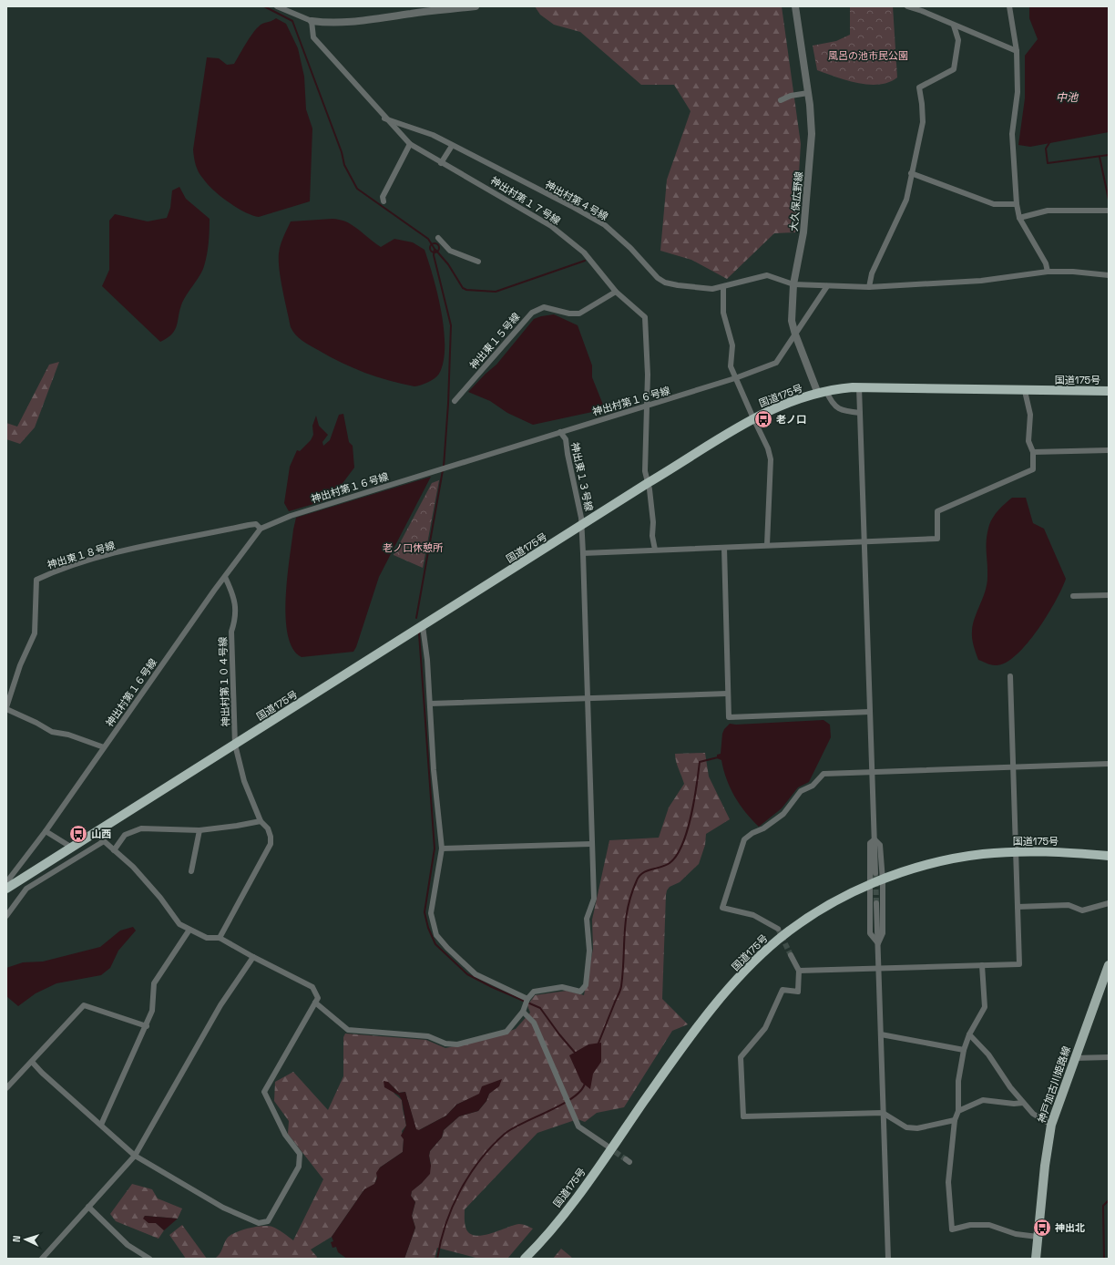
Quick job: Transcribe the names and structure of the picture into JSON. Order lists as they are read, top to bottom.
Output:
{
  "streets": {
    "highway": ["国道175号"],
    "main road": ["神戸加古川姫路線"],
    "street": [
      "神出村第１７号線",
      "神出村第４号線",
      "大久保広野線",
      "神出東１５号線",
      "神出村第１６号線",
      "神出東１３号線",
      "神出東１８号線",
      "神出村第１０４号線"
    ]
  },
  "crossings": [
    ["神出村第１７号線", "神出村第４号線"],
    ["神出村第１７号線", "神出東１５号線"],
    ["神出村第１７号線", "国道175号"],
    ["神出村第１７号線", "神出村第１６号線"],
    ["神出村第４号線", "大久保広野線"],
    ["神出村第４号線", "神出村第１６号線"],
    ["大久保広野線", "国道175号"],
    ["大久保広野線", "神出村第１６号線"],
    ["国道175号", "神出村第１６号線"],
    ["国道175号", "神出東１３号線"],
    ["国道175号", "神出村第１０４号線"],
    ["神出村第１６号線", "神出東１３号線"],
    ["神出村第１６号線", "神出東１８号線"],
    ["神出村第１６号線", "神出村第１０４号線"]
  ],
  "water": ["中池"],
  "parks": ["風呂の池市民公園", "老ノ口休憩所"],
  "places": {
    "bus stop": ["老ノ口", "山西", "神出北"]
  },
  "north": "left"
}
